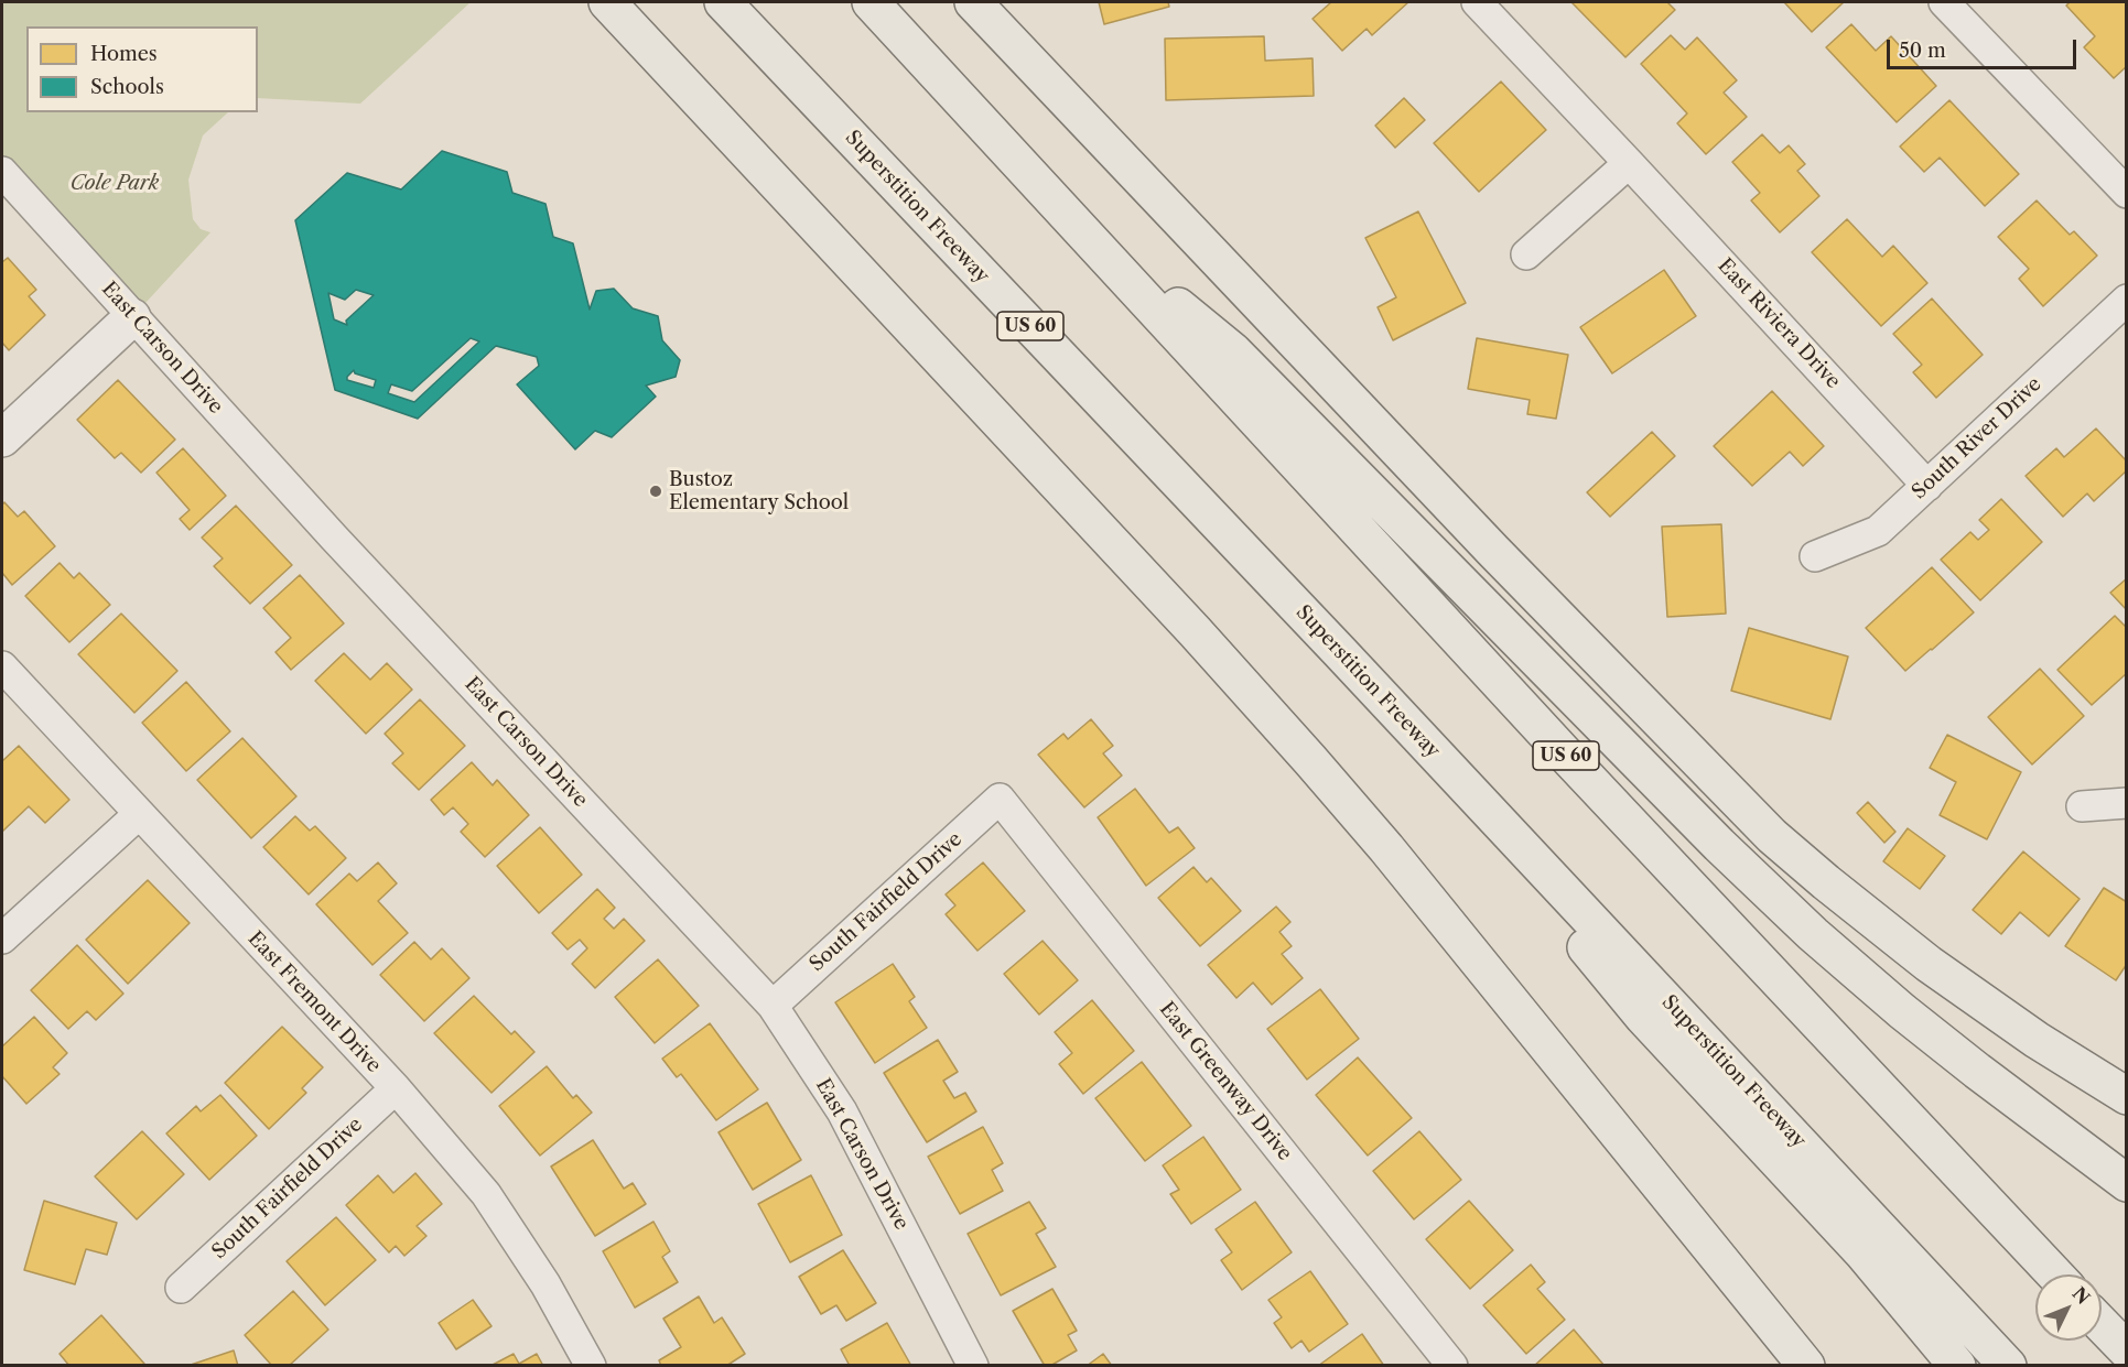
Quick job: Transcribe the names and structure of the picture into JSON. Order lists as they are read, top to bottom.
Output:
{
  "streets": {
    "highway": ["Superstition Freeway", "US 60"],
    "street": [
      "East Riviera Drive",
      "East Carson Drive",
      "South River Drive",
      "South Fairfield Drive",
      "East Fremont Drive",
      "East Greenway Drive"
    ]
  },
  "crossings": [
    ["East Riviera Drive", "South River Drive"],
    ["East Carson Drive", "South Fairfield Drive"],
    ["South Fairfield Drive", "East Fremont Drive"],
    ["South Fairfield Drive", "East Greenway Drive"]
  ],
  "parks": ["Cole Park"],
  "places": ["Bustoz Elementary School"],
  "legend": ["Homes", "Schools"],
  "scale_bar": "50 m",
  "north": "top right"
}
